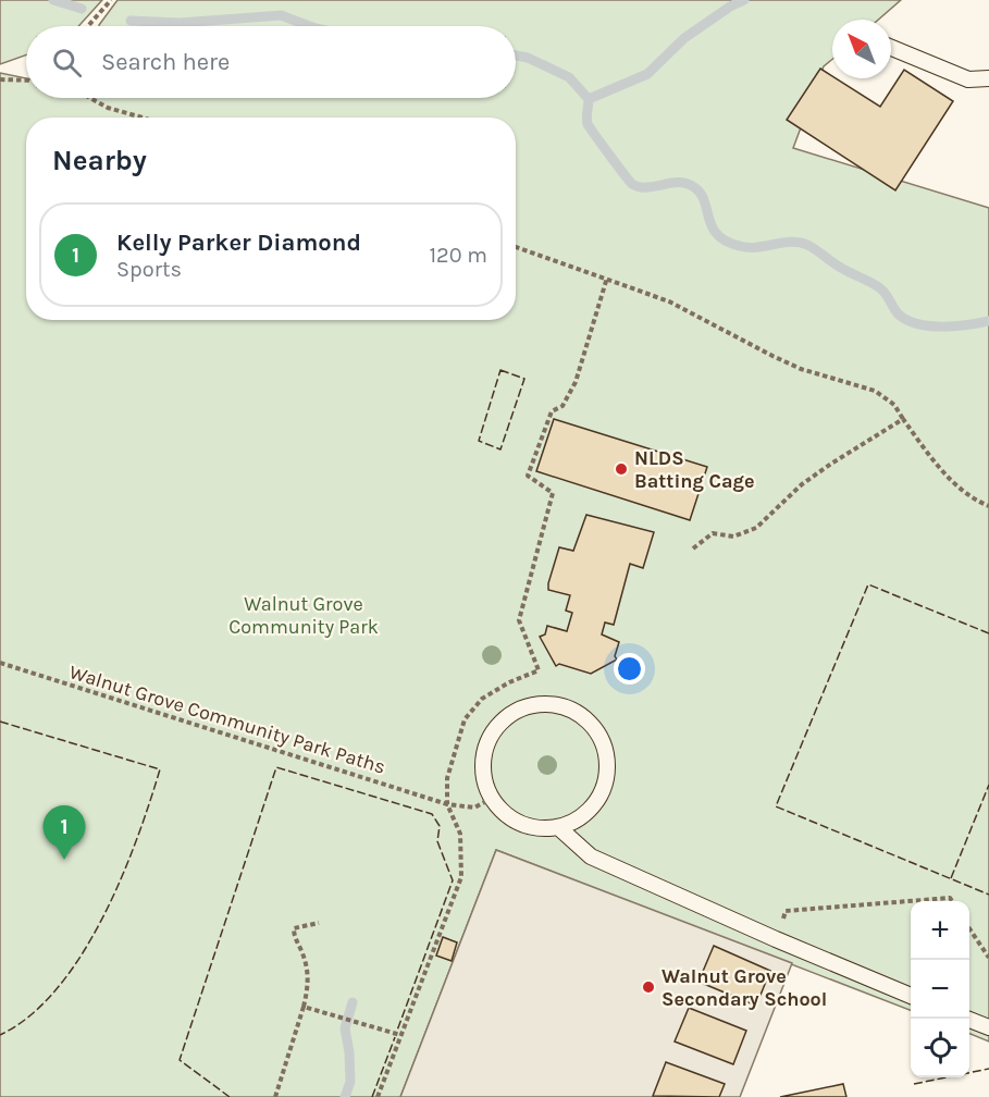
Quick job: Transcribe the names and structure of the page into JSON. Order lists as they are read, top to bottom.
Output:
{
  "streets": {
    "path": ["Walnut Grove Community Park Paths"]
  },
  "parks": ["Walnut Grove Community Park"],
  "places": ["NLDS Batting Cage", "Walnut Grove Secondary School"],
  "north": "top left",
  "page": {
    "search": "Search here",
    "heading": "Nearby",
    "list": [
      {
        "mark": "1",
        "name": "Kelly Parker Diamond",
        "note": "Sports",
        "value": "120 m"
      }
    ],
    "pins": "1",
    "map_buttons": ["+", "−"]
  }
}
